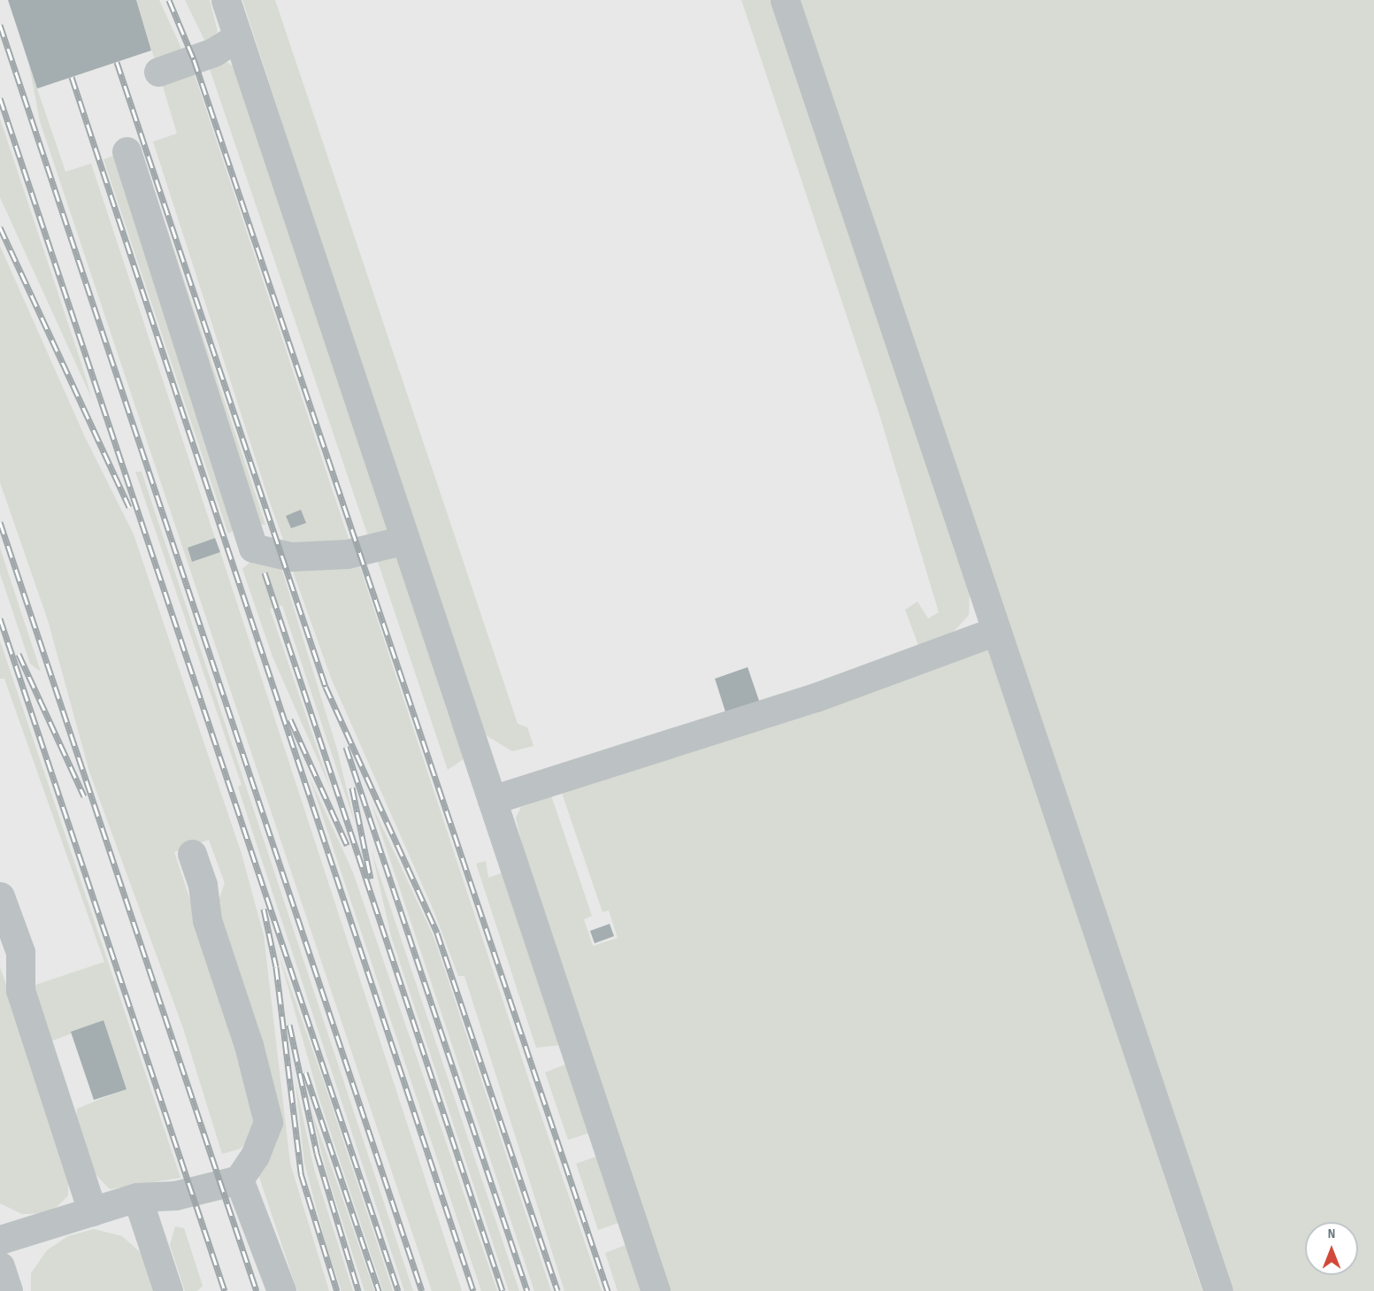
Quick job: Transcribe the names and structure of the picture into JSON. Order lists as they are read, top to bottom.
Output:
{
  "north": "top"
}
